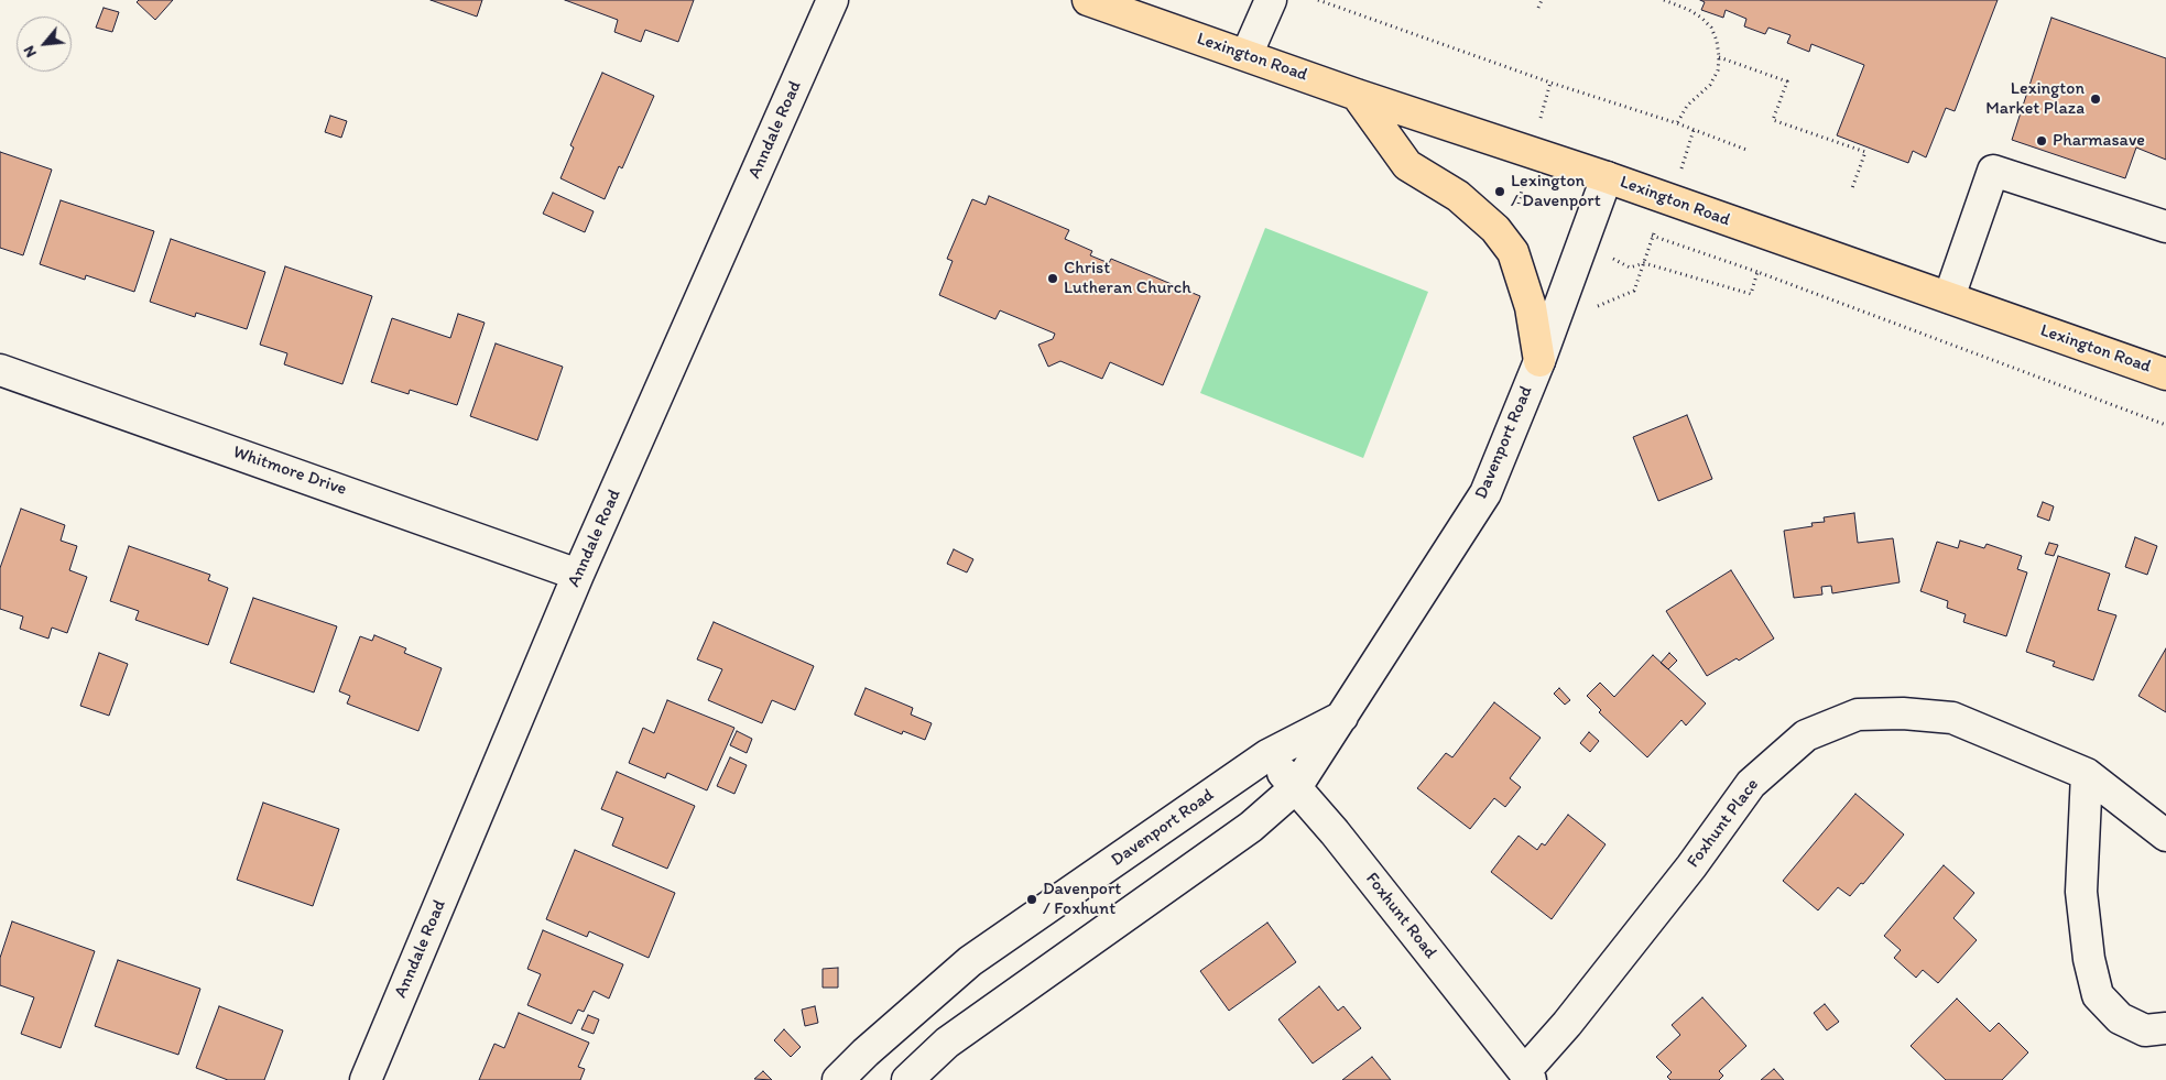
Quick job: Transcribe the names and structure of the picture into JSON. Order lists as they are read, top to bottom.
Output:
{
  "streets": {
    "main road": ["Lexington Road"],
    "street": [
      "Anndale Road",
      "Davenport Road",
      "Whitmore Drive",
      "Foxhunt Place",
      "Foxhunt Road"
    ]
  },
  "crossings": [
    ["Lexington Road", "Davenport Road"],
    ["Anndale Road", "Whitmore Drive"],
    ["Davenport Road", "Foxhunt Road"],
    ["Foxhunt Place", "Foxhunt Road"]
  ],
  "places": [
    "Lexington Market Plaza",
    "Pharmasave",
    "Lexington / Davenport",
    "Christ Lutheran Church",
    "Davenport / Foxhunt"
  ],
  "north": "bottom left"
}
